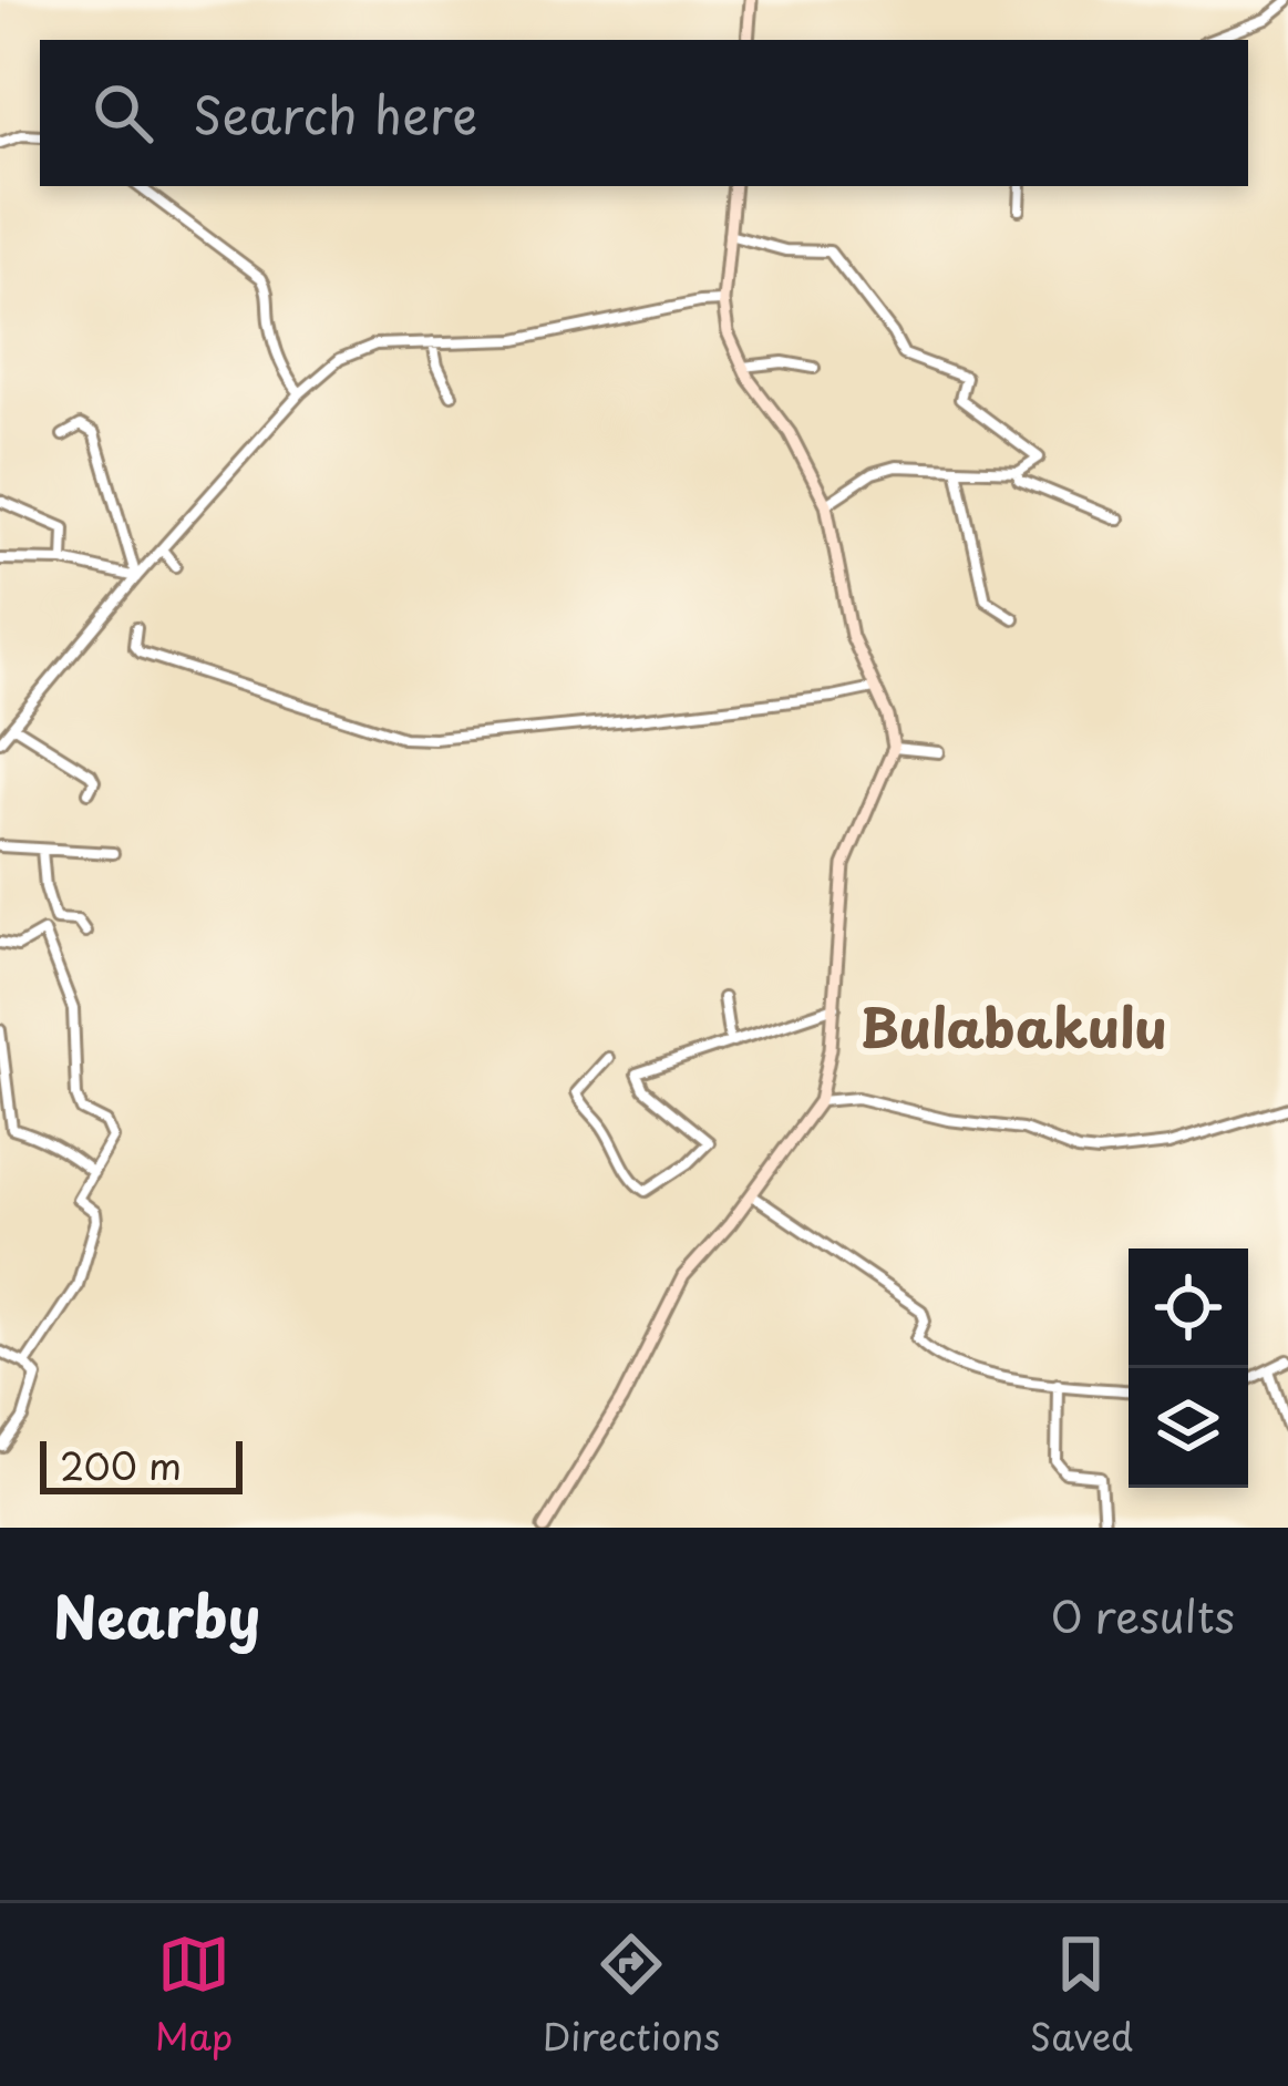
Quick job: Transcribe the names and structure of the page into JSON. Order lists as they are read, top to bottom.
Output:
{
  "districts": ["Bulabakulu"],
  "scale_bar": "200 m",
  "page": {
    "search": "Search here",
    "scale": "200 m",
    "heading": ["Nearby", "0 results"],
    "nav": ["Map", "Directions", "Saved"]
  }
}
